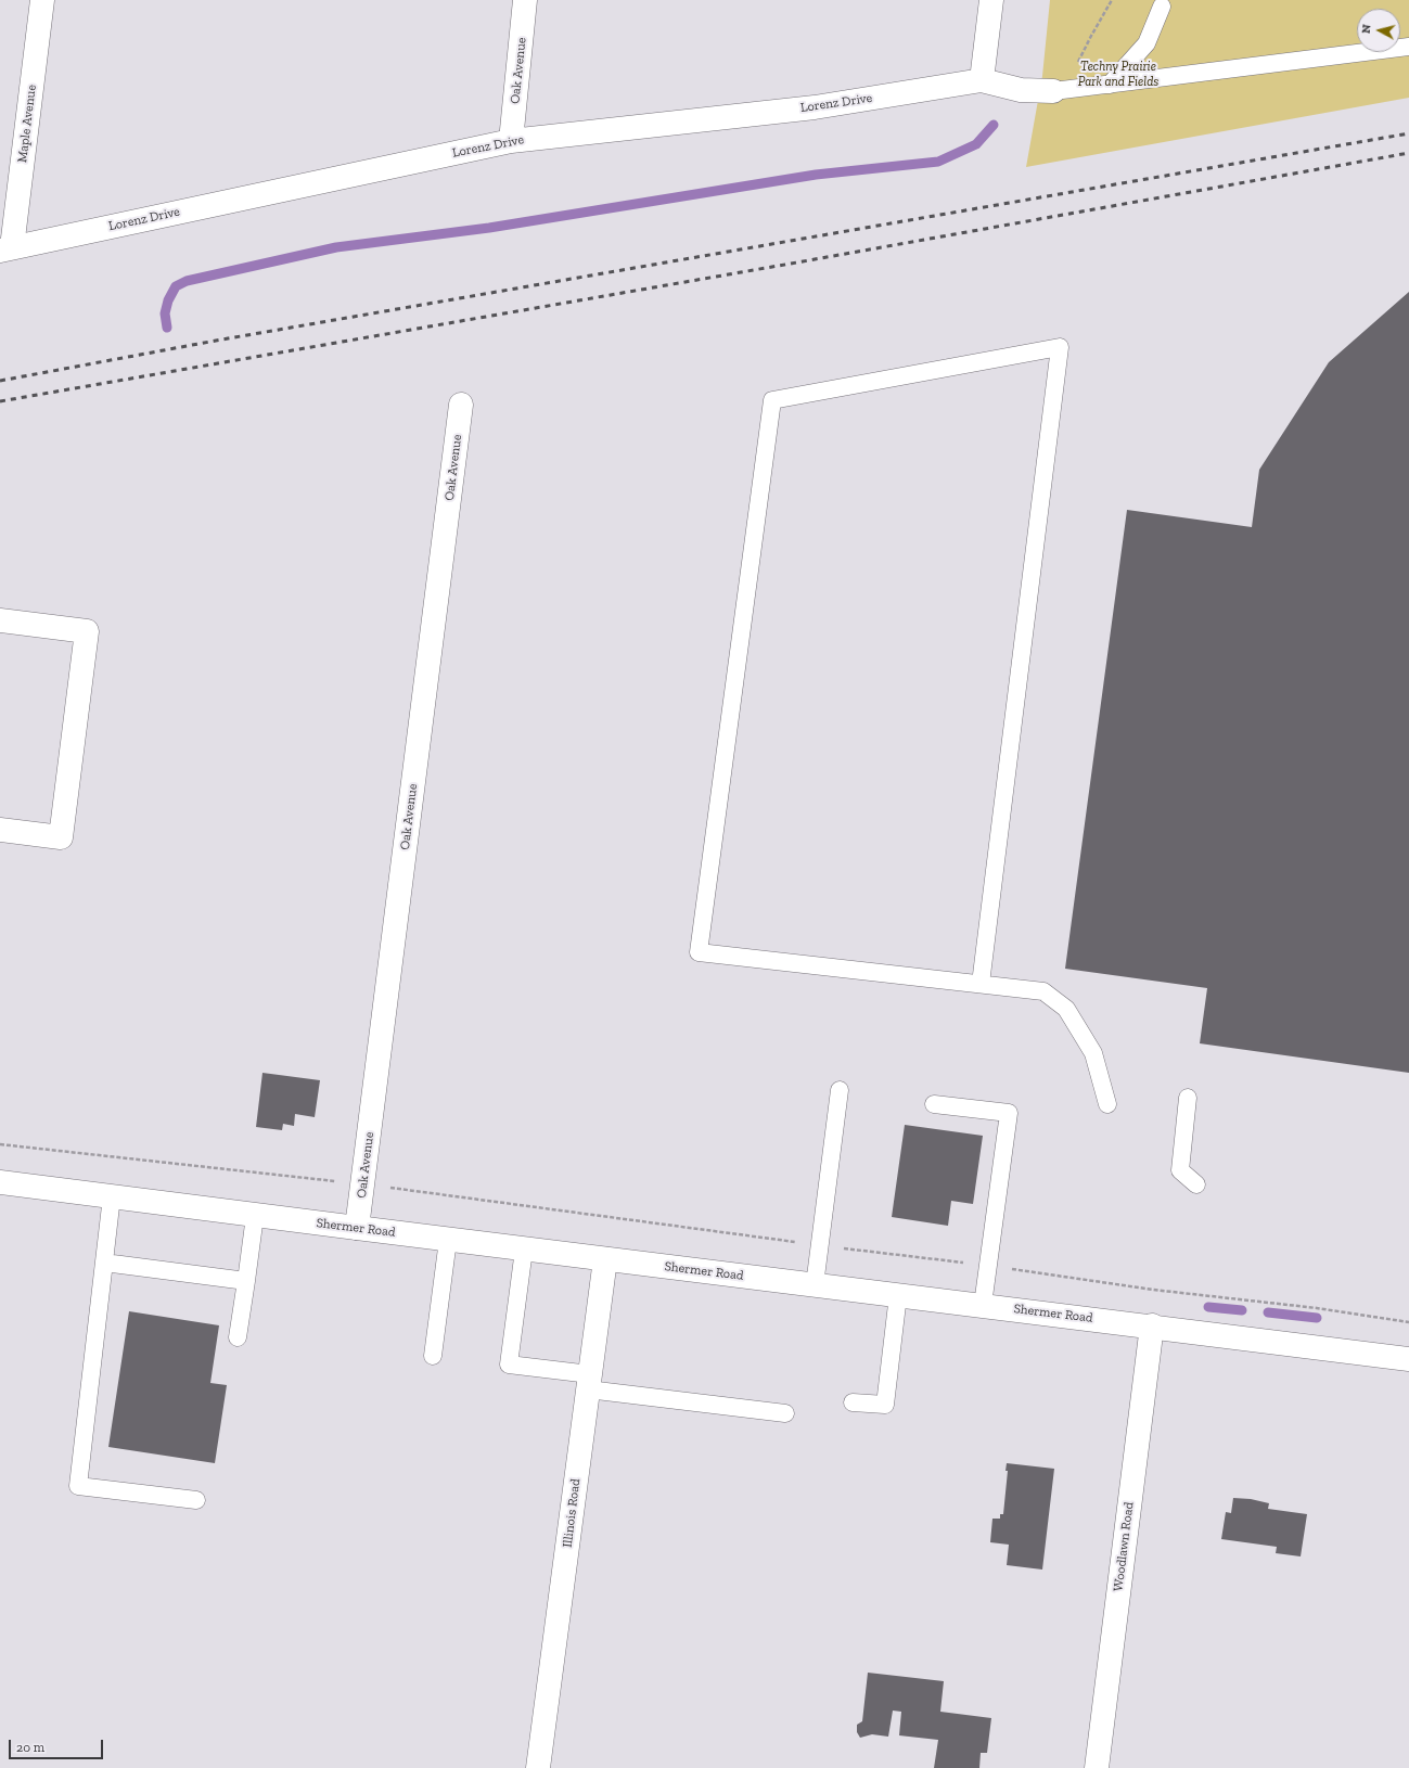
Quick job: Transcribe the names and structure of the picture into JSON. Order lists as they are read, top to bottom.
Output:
{
  "streets": {
    "street": [
      "Oak Avenue",
      "Lorenz Drive",
      "Maple Avenue",
      "Shermer Road",
      "Illinois Road",
      "Woodlawn Road"
    ]
  },
  "crossings": [
    ["Oak Avenue", "Lorenz Drive"],
    ["Oak Avenue", "Shermer Road"],
    ["Lorenz Drive", "Maple Avenue"],
    ["Shermer Road", "Illinois Road"],
    ["Shermer Road", "Woodlawn Road"]
  ],
  "parks": ["Techny Prairie Park and Fields"],
  "scale_bar": "20 m",
  "north": "left"
}
